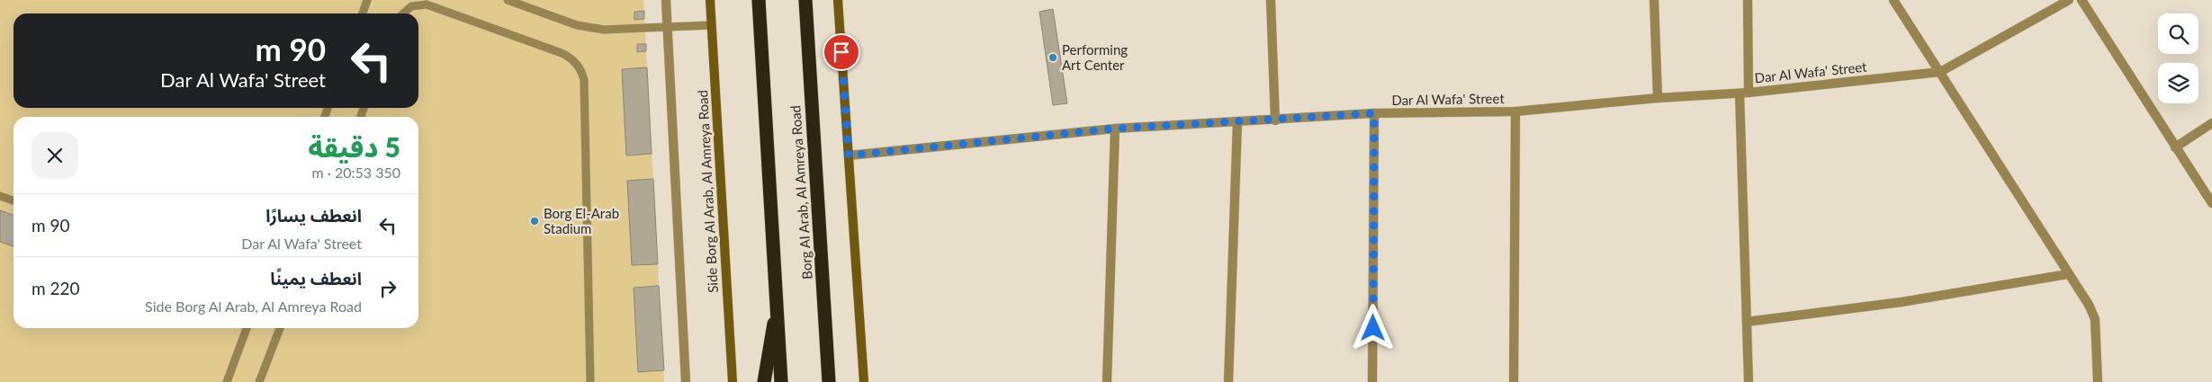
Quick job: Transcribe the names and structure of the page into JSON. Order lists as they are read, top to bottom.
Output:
{
  "streets": {
    "highway": ["Borg Al Arab, Al Amreya Road"],
    "street": ["Dar Al Wafa' Street", "Side Borg Al Arab, Al Amreya Road"]
  },
  "places": ["Performing Art Center", "Borg El-Arab Stadium"],
  "page": {
    "turn": ["90 m", "Dar Al Wafa' Street"],
    "heading": ["5 دقيقة", "350 m · 20:53"],
    "list": [
      {
        "name": "انعطف يسارًا",
        "note": "Dar Al Wafa' Street",
        "value": "90 m"
      },
      {
        "name": "انعطف يمينًا",
        "note": "Side Borg Al Arab, Al Amreya Road",
        "value": "220 m"
      }
    ]
  }
}
